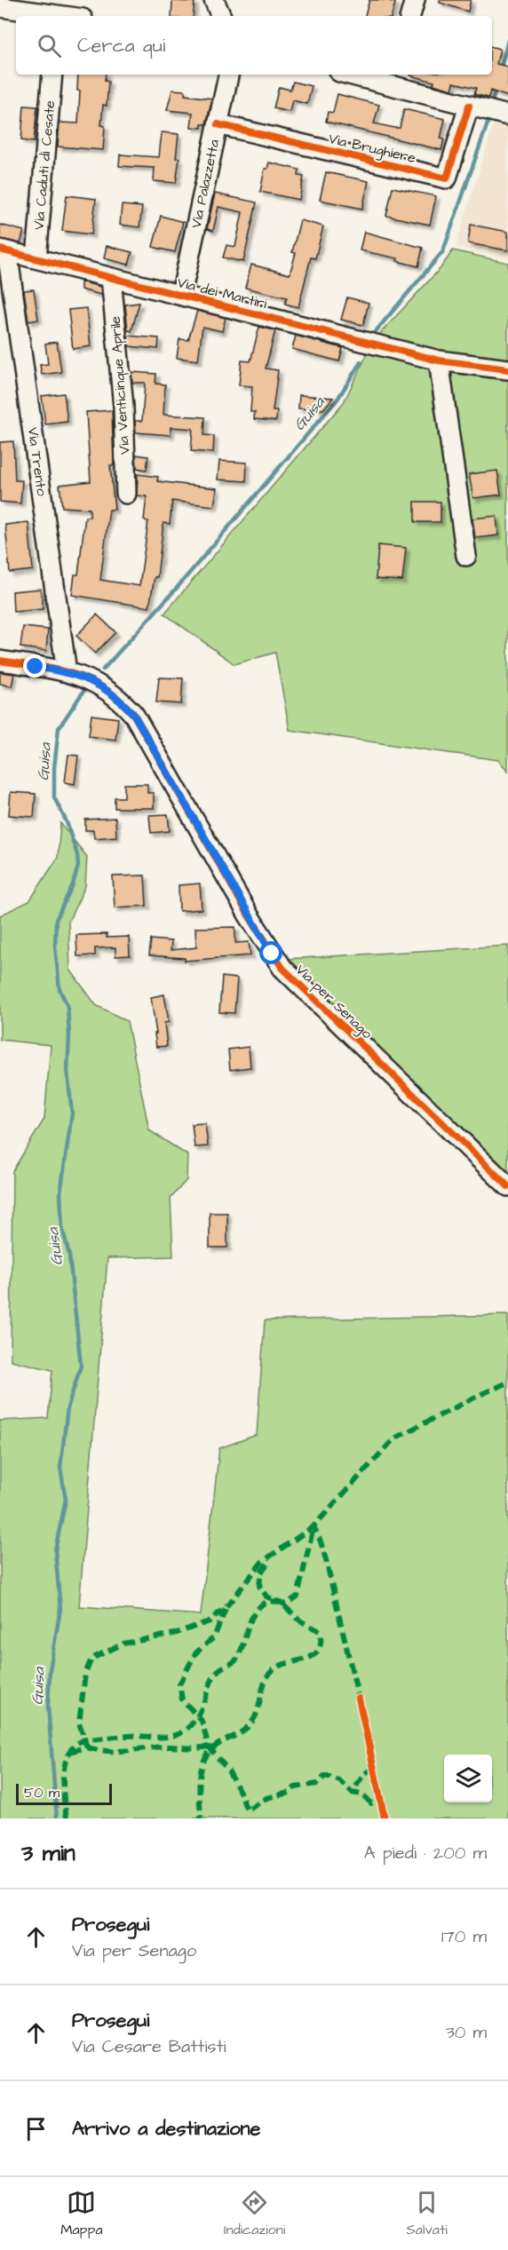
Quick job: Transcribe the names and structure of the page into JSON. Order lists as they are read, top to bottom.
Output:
{
  "streets": {
    "street": [
      "Via Brughiere",
      "Via Caduti di Cesate",
      "Via Palazzetta",
      "Via dei Martiri",
      "Via Venticinque Aprile",
      "Via Trento",
      "Via per Senago"
    ]
  },
  "crossings": [
    ["Via Brughiere", "Via Palazzetta"],
    ["Via Caduti di Cesate", "Via dei Martiri"],
    ["Via Palazzetta", "Via dei Martiri"],
    ["Via dei Martiri", "Via Venticinque Aprile"],
    ["Via dei Martiri", "Via Trento"],
    ["Via Trento", "Via per Senago"]
  ],
  "water": ["Guisa"],
  "scale_bar": "50 m",
  "page": {
    "search": "Cerca qui",
    "scale": "50 m",
    "heading": ["3 min", "A piedi · 200 m"],
    "list": [
      ["Prosegui", "Via per Senago", "170 m"],
      ["Prosegui", "Via Cesare Battisti", "30 m"],
      "Arrivo a destinazione"
    ],
    "nav": ["Mappa", "Indicazioni", "Salvati"]
  }
}
